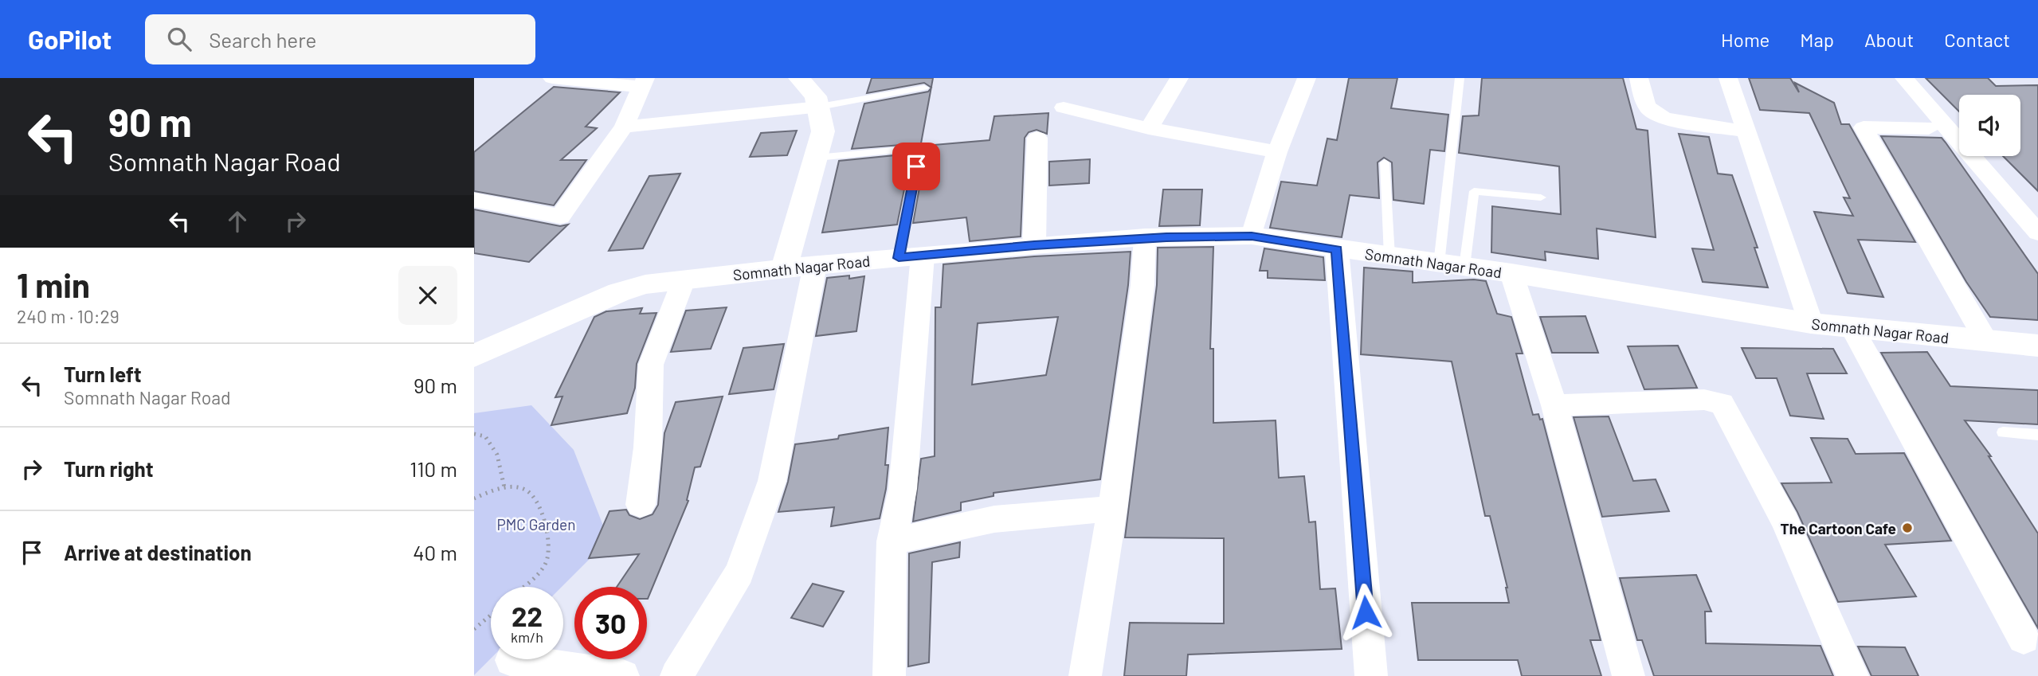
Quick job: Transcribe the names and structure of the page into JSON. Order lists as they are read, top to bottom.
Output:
{
  "streets": {
    "street": ["Somnath Nagar Road"]
  },
  "parks": ["PMC Garden"],
  "places": ["The Cartoon Cafe"],
  "page": {
    "header": "GoPilot",
    "search": "Search here",
    "nav": [
      "Home",
      "Map",
      "About",
      "Contact"
    ],
    "turn": ["90 m", "Somnath Nagar Road"],
    "heading": ["1 min", "240 m · 10:29"],
    "list": [
      {
        "name": "Turn left",
        "note": "Somnath Nagar Road",
        "value": "90 m"
      },
      {
        "name": "Turn right",
        "value": "110 m"
      },
      {
        "name": "Arrive at destination",
        "value": "40 m"
      }
    ],
    "speed": "22 km/h",
    "limit": "30"
  }
}
